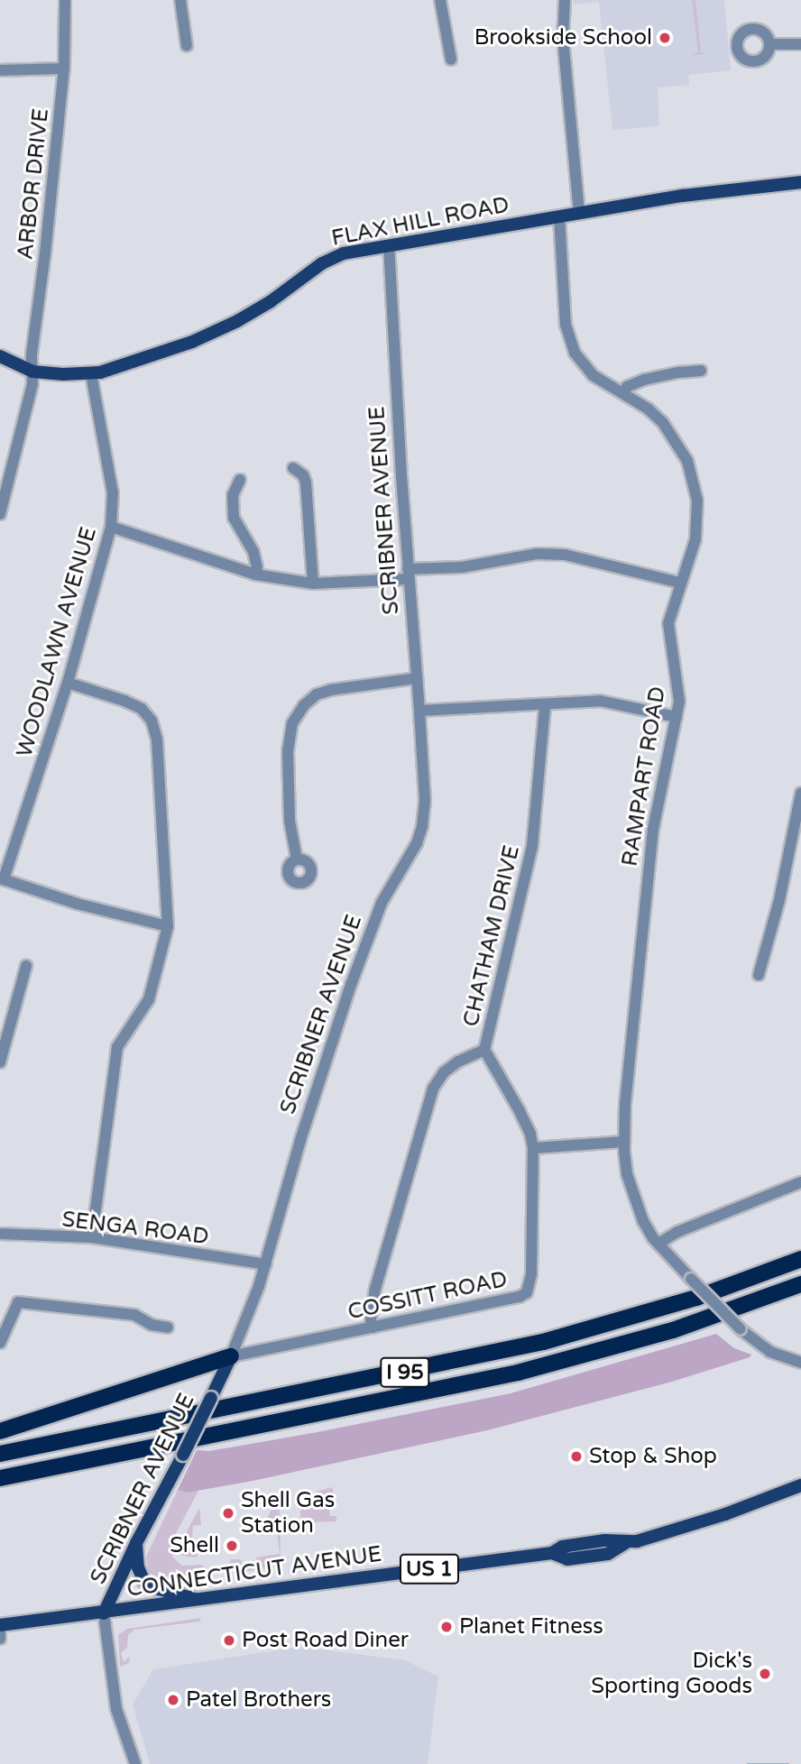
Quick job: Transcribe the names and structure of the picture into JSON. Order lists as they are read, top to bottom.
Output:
{
  "streets": {
    "highway": ["I 95"],
    "main road": [
      "FLAX HILL ROAD",
      "SCRIBNER AVENUE",
      "US 1",
      "CONNECTICUT AVENUE"
    ],
    "street": [
      "ARBOR DRIVE",
      "WOODLAWN AVENUE",
      "RAMPART ROAD",
      "CHATHAM DRIVE",
      "SENGA ROAD",
      "COSSITT ROAD"
    ]
  },
  "crossings": [
    ["ARBOR DRIVE", "FLAX HILL ROAD"],
    ["FLAX HILL ROAD", "SCRIBNER AVENUE"],
    ["FLAX HILL ROAD", "WOODLAWN AVENUE"],
    ["FLAX HILL ROAD", "RAMPART ROAD"],
    ["SCRIBNER AVENUE", "SENGA ROAD"],
    ["SCRIBNER AVENUE", "COSSITT ROAD"],
    ["SCRIBNER AVENUE", "CONNECTICUT AVENUE"],
    ["CHATHAM DRIVE", "COSSITT ROAD"]
  ],
  "places": [
    "Brookside School",
    "Stop & Shop",
    "Shell Gas Station",
    "Shell",
    "Planet Fitness",
    "Post Road Diner",
    "Dick's Sporting Goods",
    "Patel Brothers"
  ]
}
